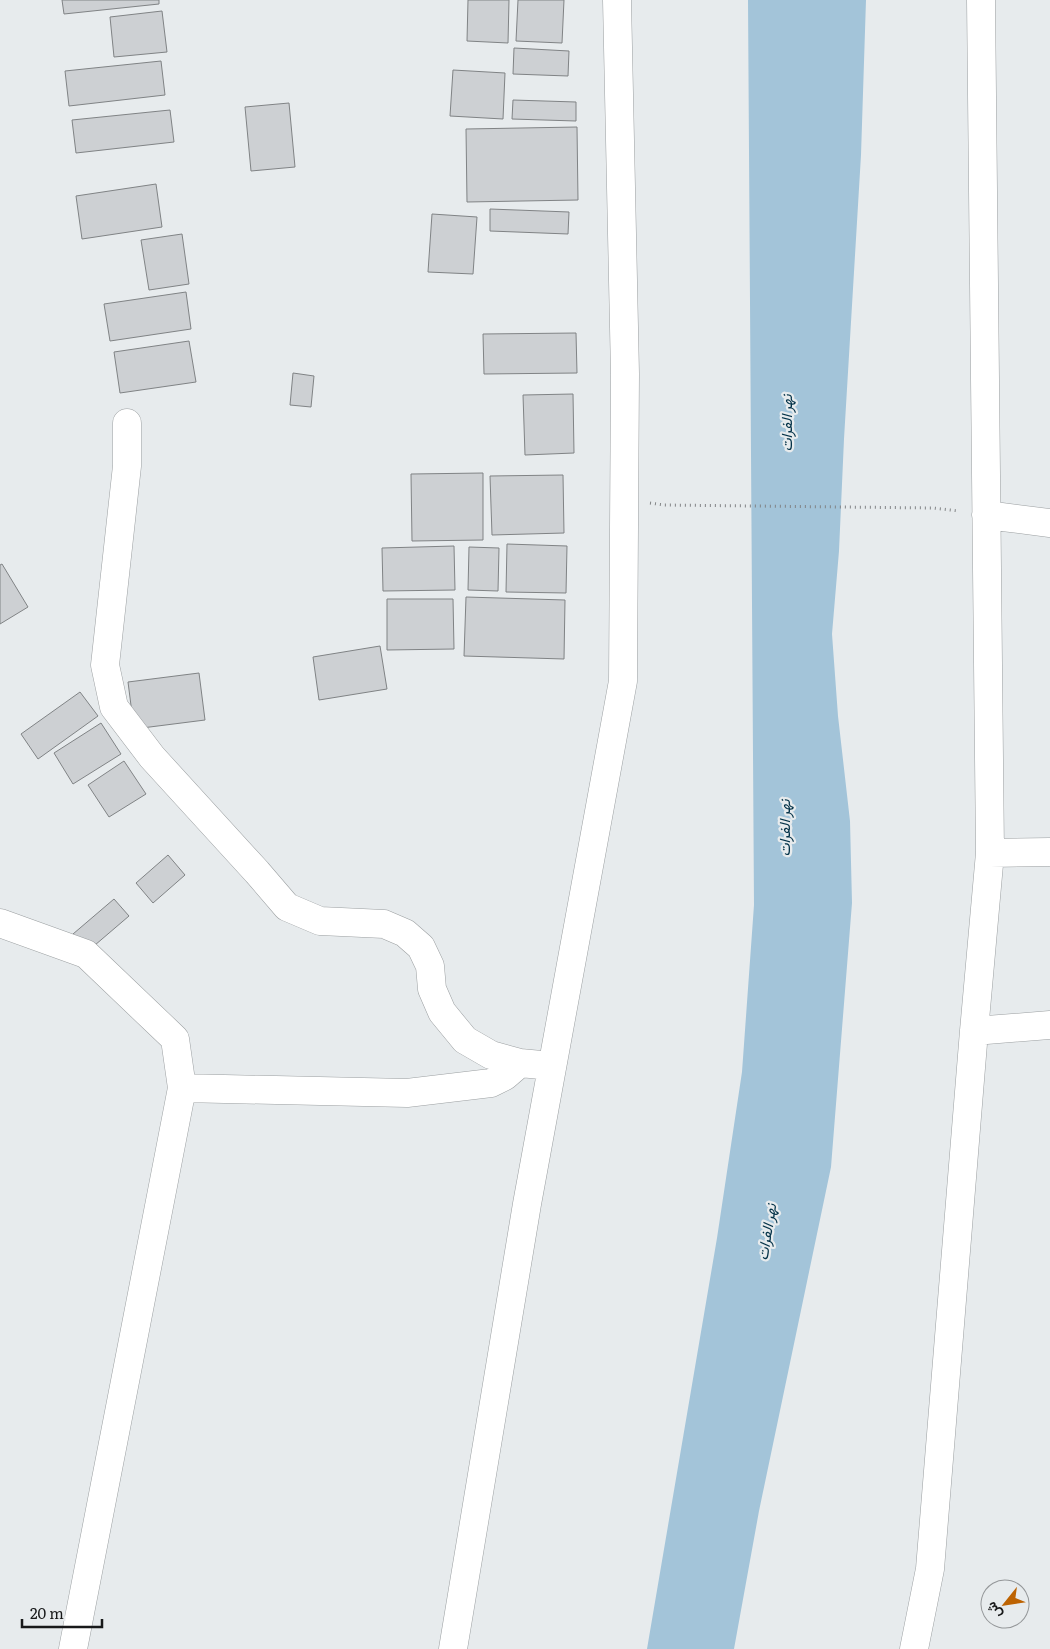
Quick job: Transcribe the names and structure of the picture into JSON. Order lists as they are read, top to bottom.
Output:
{
  "water": ["نهر الفرات"],
  "scale_bar": "20 m",
  "north": "bottom left"
}
